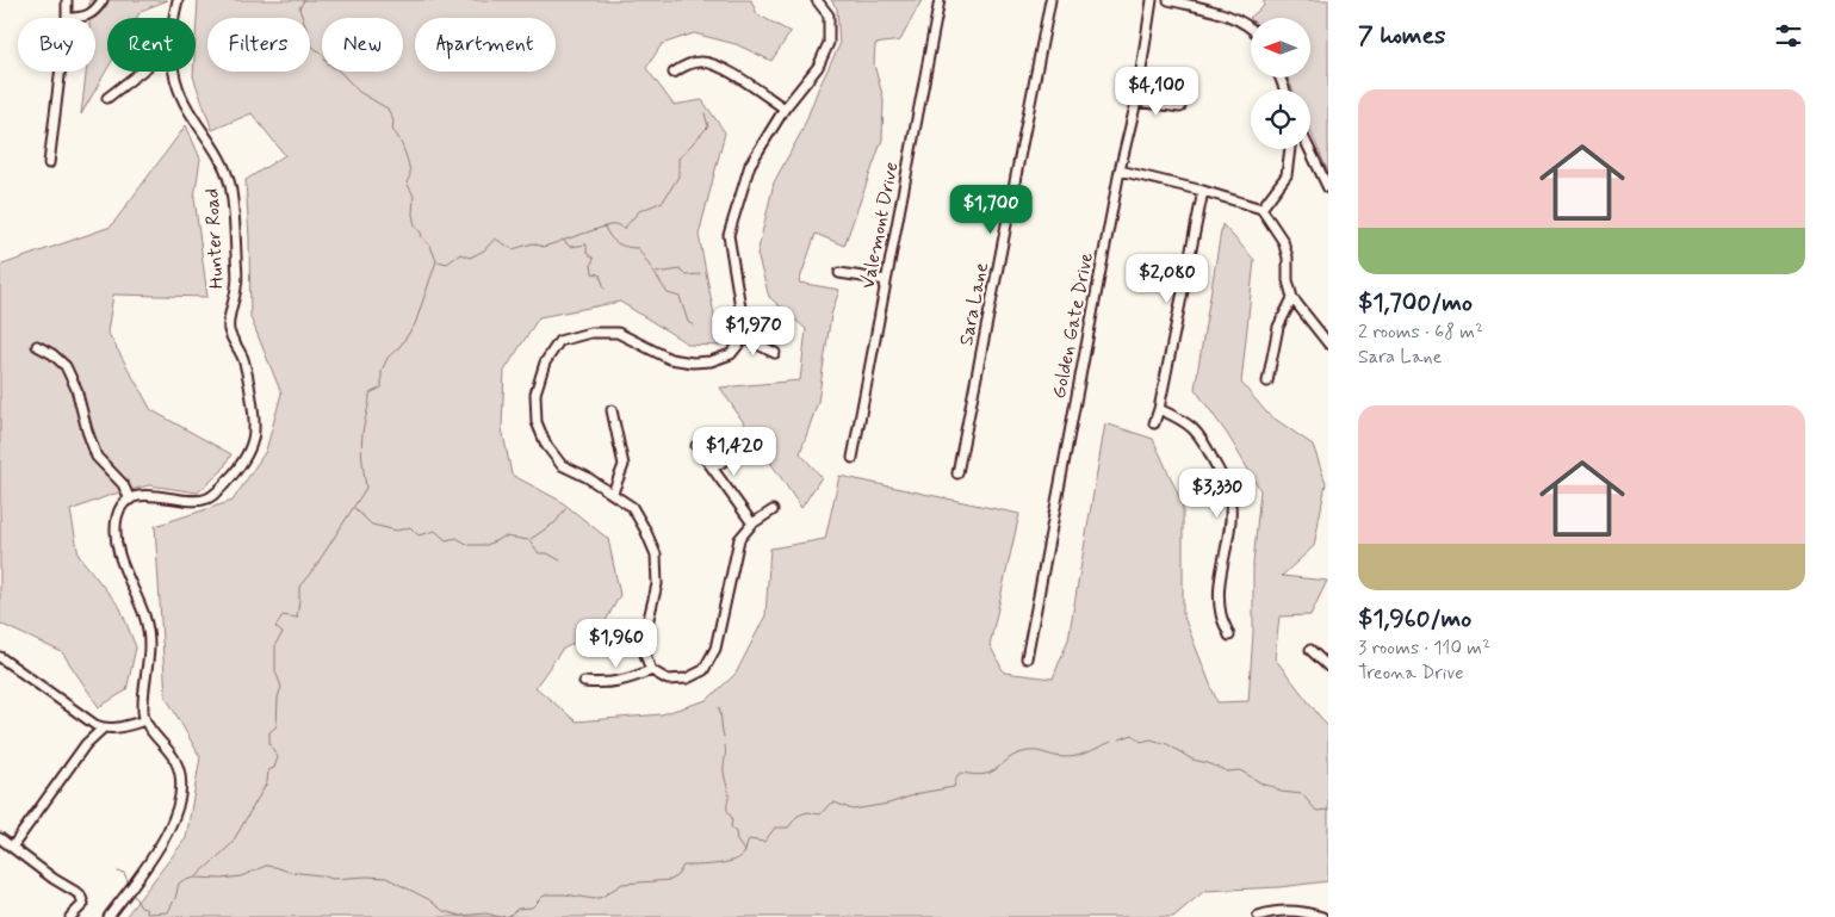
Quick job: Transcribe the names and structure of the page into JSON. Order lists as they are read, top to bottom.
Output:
{
  "streets": {
    "street": [
      "Valemont Drive",
      "Hunter Road",
      "Sara Lane",
      "Golden Gate Drive"
    ]
  },
  "north": "left",
  "page": {
    "heading": "7 homes",
    "chip": [
      "Buy",
      "Rent",
      "Filters",
      "New",
      "Apartment"
    ],
    "price": [
      "$4,100",
      "$1,700",
      "$2,080",
      "$1,970",
      "$1,420",
      "$3,330",
      "$1,960"
    ],
    "list": [
      {
        "name": "$1,700/mo",
        "note": "2 rooms · 68 m² · Sara Lane"
      },
      {
        "name": "$1,960/mo",
        "note": "3 rooms · 110 m² · Treona Drive"
      }
    ]
  }
}
